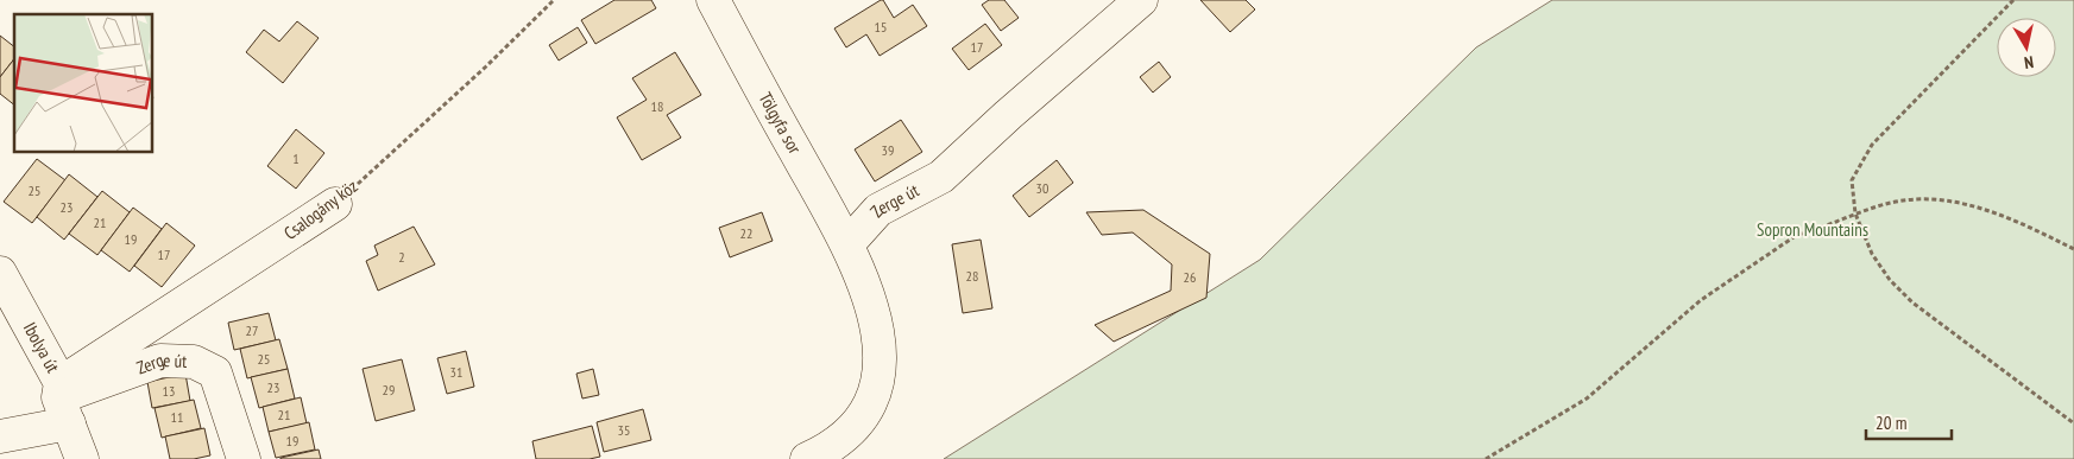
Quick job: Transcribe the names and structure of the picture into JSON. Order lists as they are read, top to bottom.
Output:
{
  "streets": {
    "street": [
      "Tölgyfa sor",
      "Zerge út",
      "Csalogány köz",
      "Ibolya út"
    ]
  },
  "crossings": [
    ["Tölgyfa sor", "Zerge út"],
    ["Zerge út", "Csalogány köz"],
    ["Zerge út", "Ibolya út"],
    ["Csalogány köz", "Ibolya út"]
  ],
  "parks": ["Sopron Mountains"],
  "house_numbers": [
    "15",
    "17",
    "18",
    "39",
    "1",
    "30",
    "25",
    "23",
    "21",
    "22",
    "19",
    "17",
    "2",
    "28",
    "26",
    "27",
    "25",
    "31",
    "23",
    "29",
    "13",
    "21",
    "11",
    "35",
    "19"
  ],
  "scale_bar": "20 m",
  "north": "bottom"
}
